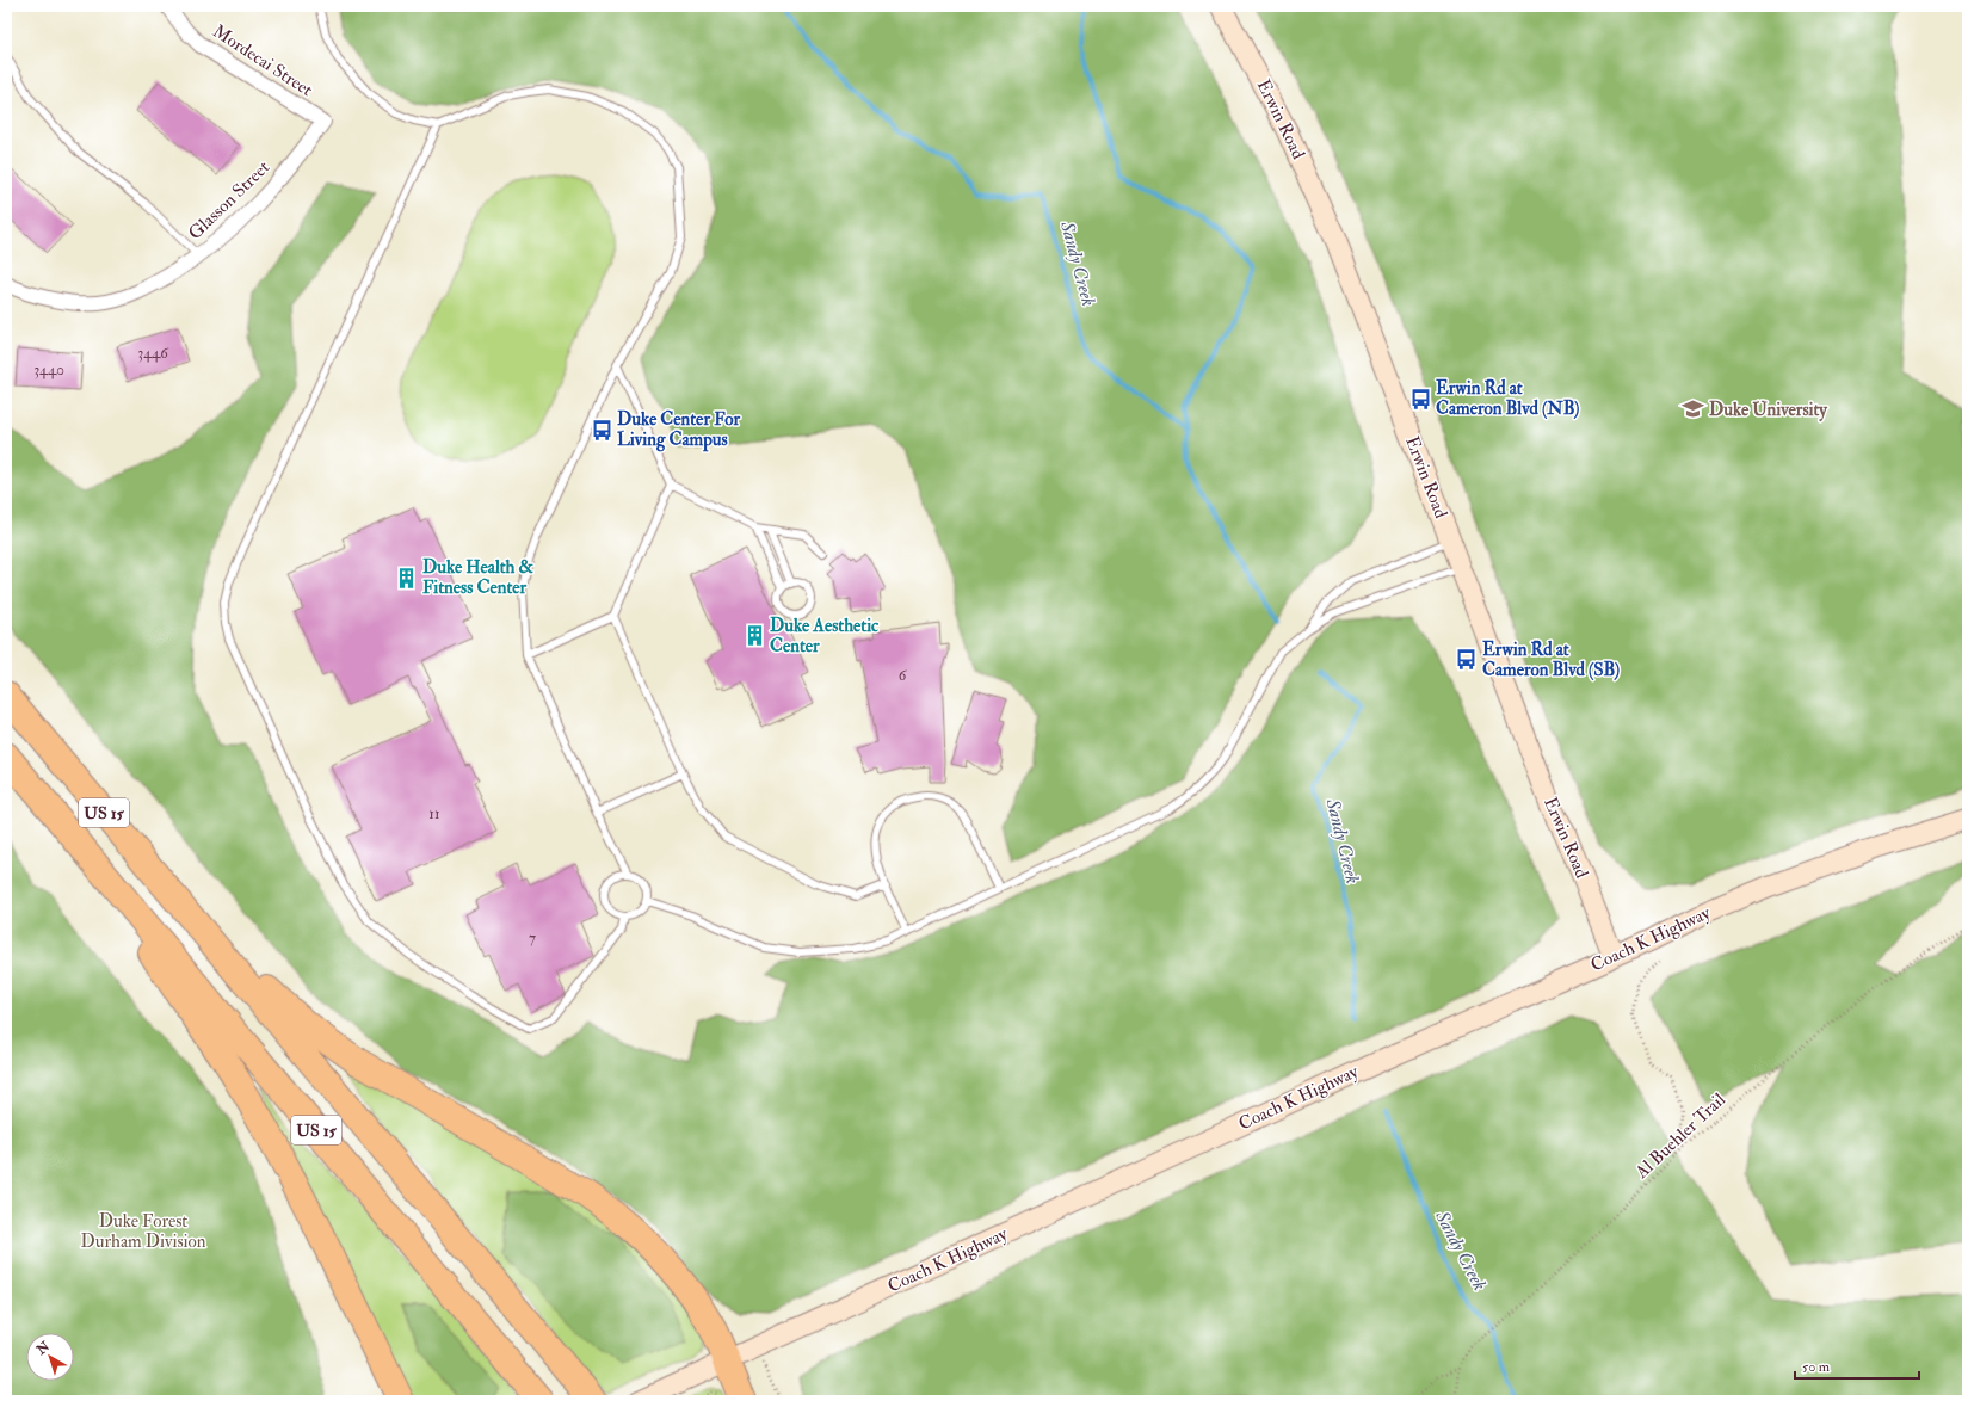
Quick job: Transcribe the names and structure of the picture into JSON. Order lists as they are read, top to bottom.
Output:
{
  "streets": {
    "highway": ["US 15"],
    "main road": ["Erwin Road", "Coach K Highway"],
    "street": ["Mordecai Street", "Glasson Street"],
    "path": ["Al Buehler Trail"]
  },
  "crossings": [
    ["Mordecai Street", "Glasson Street"],
    ["Erwin Road", "Coach K Highway"]
  ],
  "water": ["Sandy Creek"],
  "parks": ["Duke Forest Durham Division"],
  "places": {
    "bus stop": ["Erwin Rd at Cameron Blvd (NB)", "Duke Center For Living Campus", "Erwin Rd at Cameron Blvd (SB)"],
    "school or university": ["Duke University"],
    "building": ["Duke Health & Fitness Center", "Duke Aesthetic Center"]
  },
  "house_numbers": [
    "3446",
    "3440",
    "6",
    "11",
    "7"
  ],
  "scale_bar": "50 m",
  "north": "top left"
}
